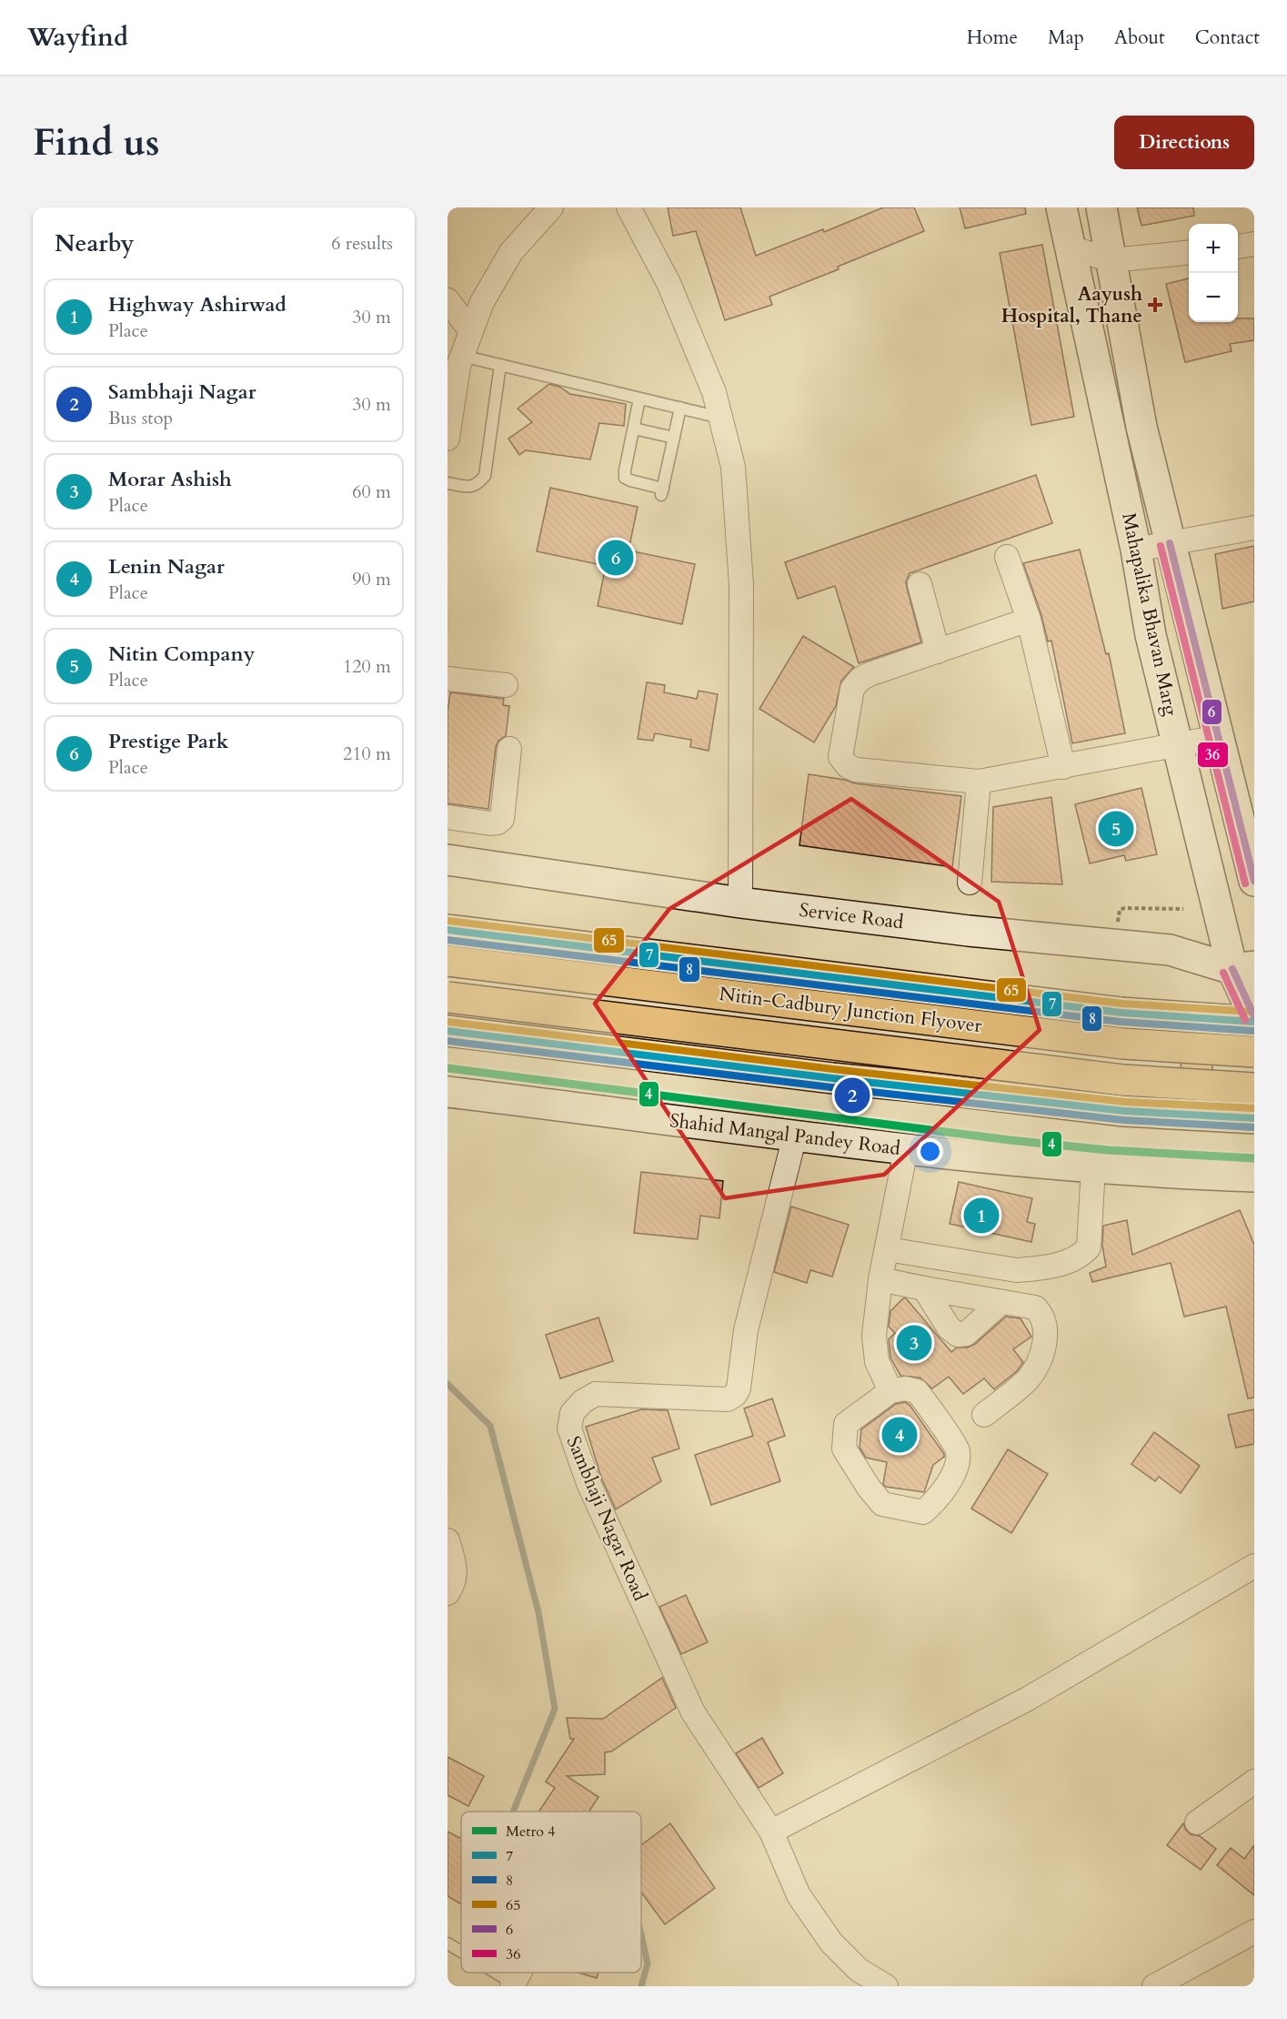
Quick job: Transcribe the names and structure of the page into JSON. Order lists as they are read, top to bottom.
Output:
{
  "streets": {
    "highway": ["Nitin-Cadbury Junction Flyover"],
    "street": [
      "Mahapalika Bhavan Marg",
      "Service Road",
      "Shahid Mangal Pandey Road",
      "Sambhaji Nagar Road"
    ]
  },
  "crossings": [
    ["Mahapalika Bhavan Marg", "Service Road"],
    ["Shahid Mangal Pandey Road", "Sambhaji Nagar Road"]
  ],
  "places": {
    "health": ["Aayush Hospital, Thane"]
  },
  "lines": [
    "transit line 6",
    "transit line 36",
    "transit line 65",
    "transit line 7",
    "transit line 8",
    "metro line 4"
  ],
  "legend": [
    "Metro 4",
    "7",
    "8",
    "65",
    "6",
    "36"
  ],
  "page": {
    "header": "Wayfind",
    "nav": [
      "Home",
      "Map",
      "About",
      "Contact"
    ],
    "buttons": "Directions",
    "title": "Find us",
    "heading": ["Nearby", "6 results"],
    "map_buttons": ["+", "−"],
    "list": [
      {
        "mark": "1",
        "name": "Highway Ashirwad",
        "note": "Place",
        "value": "30 m"
      },
      {
        "mark": "2",
        "name": "Sambhaji Nagar",
        "note": "Bus stop",
        "value": "30 m"
      },
      {
        "mark": "3",
        "name": "Morar Ashish",
        "note": "Place",
        "value": "60 m"
      },
      {
        "mark": "4",
        "name": "Lenin Nagar",
        "note": "Place",
        "value": "90 m"
      },
      {
        "mark": "5",
        "name": "Nitin Company",
        "note": "Place",
        "value": "120 m"
      },
      {
        "mark": "6",
        "name": "Prestige Park",
        "note": "Place",
        "value": "210 m"
      }
    ],
    "pins": [
      "6",
      "5",
      "2",
      "1",
      "3",
      "4"
    ]
  }
}
